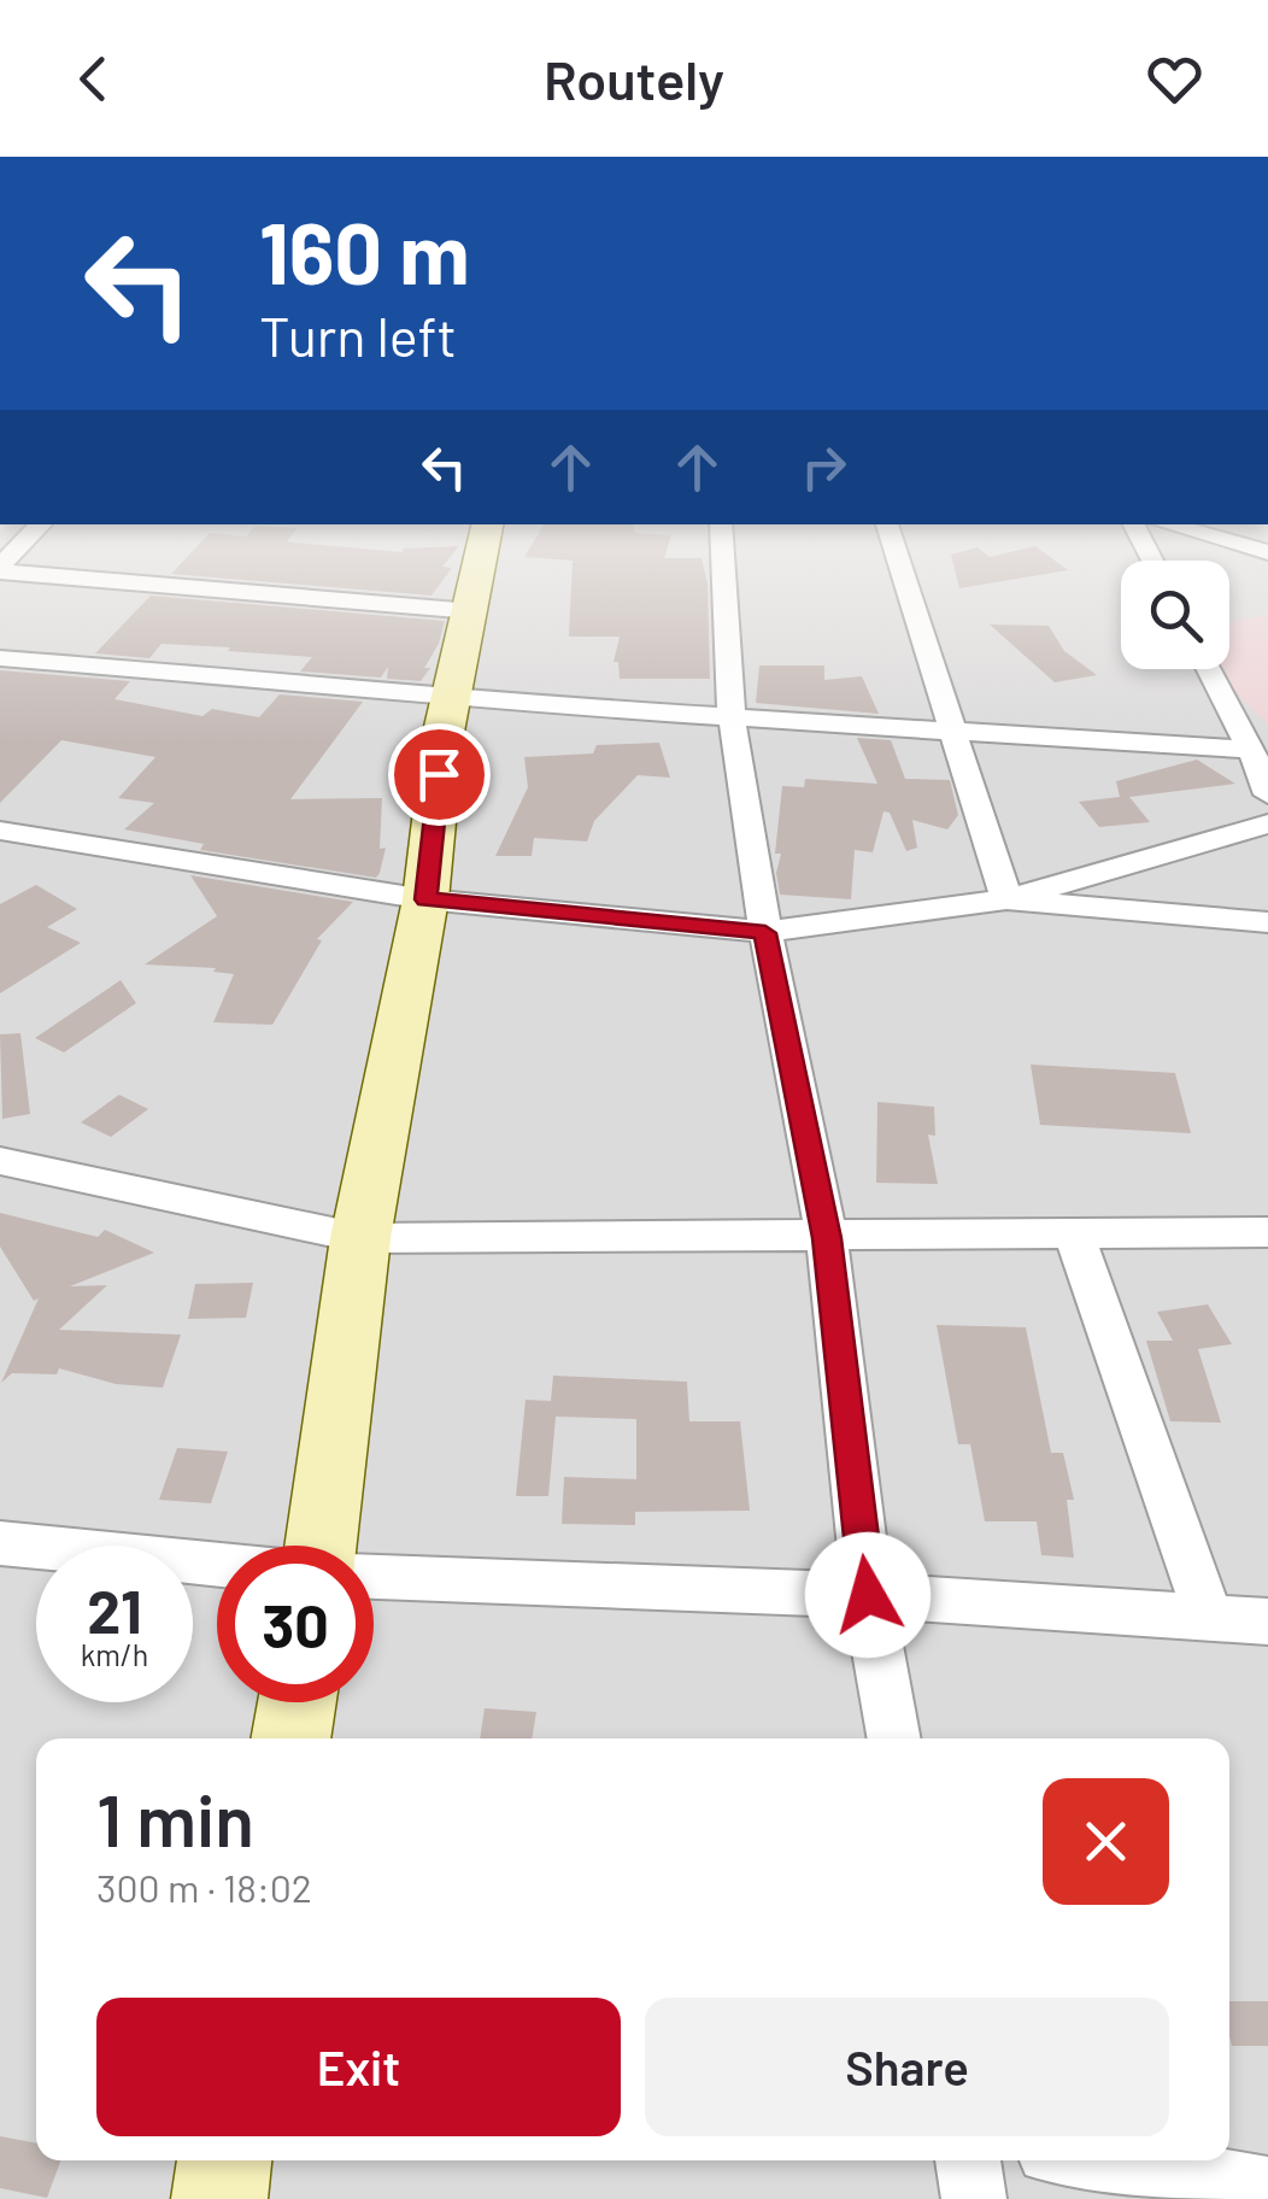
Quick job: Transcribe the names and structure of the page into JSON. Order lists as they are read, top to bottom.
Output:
{
  "page": {
    "header": "Routely",
    "turn": ["160 m", "Turn left"],
    "speed": "21 km/h",
    "limit": "30",
    "heading": ["1 min", "300 m · 18:02"],
    "buttons": ["Exit", "Share"]
  }
}
